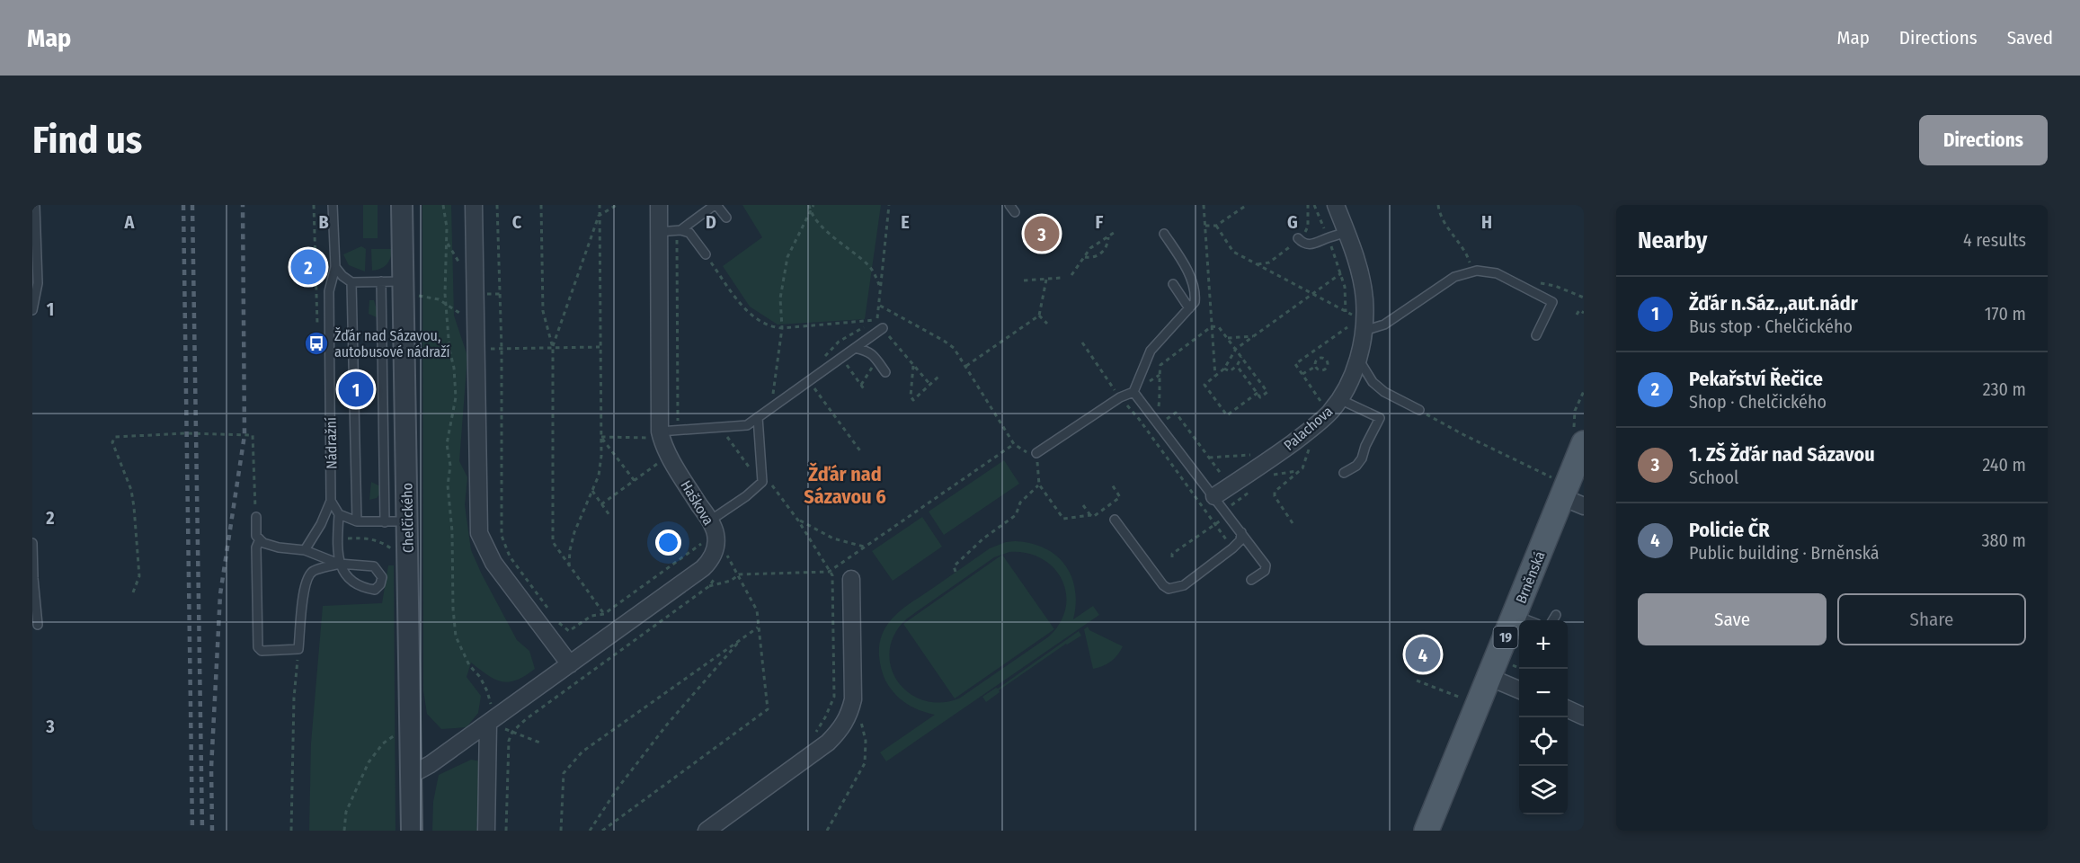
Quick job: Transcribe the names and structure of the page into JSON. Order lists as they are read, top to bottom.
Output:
{
  "streets": {
    "main road": ["Brněnská", "19"],
    "street": ["Palachova", "Haškova", "Chelčického"],
    "lane": ["Nádražní"]
  },
  "crossings": [
    ["Haškova", "Chelčického"]
  ],
  "districts": ["Žďár nad Sázavou 6"],
  "places": {
    "bus stop": ["Žďár nad Sázavou, autobusové nádraží"]
  },
  "page": {
    "header": "Map",
    "nav": ["Map", "Directions", "Saved"],
    "buttons": [
      "Directions",
      ["Save", "Share"]
    ],
    "title": "Find us",
    "heading": ["Nearby", "4 results"],
    "pins": [
      "3",
      "2",
      "1",
      "4"
    ],
    "list": [
      {
        "mark": "1",
        "name": "Žďár n.Sáz.,,aut.nádr",
        "note": "Bus stop · Chelčického",
        "value": "170 m"
      },
      {
        "mark": "2",
        "name": "Pekařství Řečice",
        "note": "Shop · Chelčického",
        "value": "230 m"
      },
      {
        "mark": "3",
        "name": "1. ZŠ Žďár nad Sázavou",
        "note": "School",
        "value": "240 m"
      },
      {
        "mark": "4",
        "name": "Policie ČR",
        "note": "Public building · Brněnská",
        "value": "380 m"
      }
    ],
    "map_buttons": ["+", "−"]
  },
  "grid": {
    "columns": [
      "A",
      "B",
      "C",
      "D",
      "E",
      "F",
      "G",
      "H"
    ],
    "rows": ["1", "2", "3"]
  }
}
